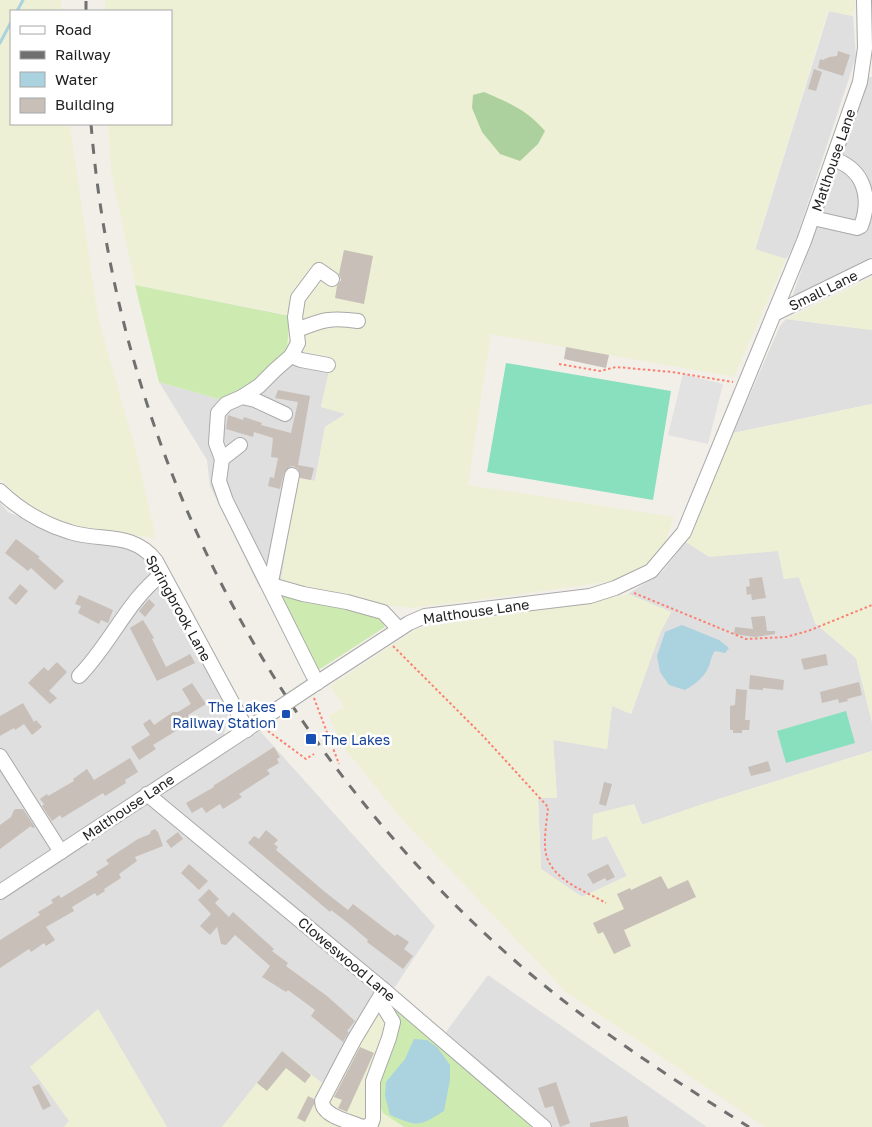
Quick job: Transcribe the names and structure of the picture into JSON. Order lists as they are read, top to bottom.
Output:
{
  "streets": {
    "street": [
      "Matlhouse Lane",
      "Small Lane",
      "Springbrook Lane",
      "Malthouse Lane",
      "Cloweswood Lane"
    ]
  },
  "crossings": [
    ["Matlhouse Lane", "Small Lane"],
    ["Matlhouse Lane", "Malthouse Lane"],
    ["Small Lane", "Malthouse Lane"],
    ["Springbrook Lane", "Malthouse Lane"],
    ["Malthouse Lane", "Cloweswood Lane"]
  ],
  "places": {
    "transit": ["The Lakes Railway Station", "The Lakes"]
  },
  "legend": [
    "Road",
    "Railway",
    "Water",
    "Building"
  ]
}
